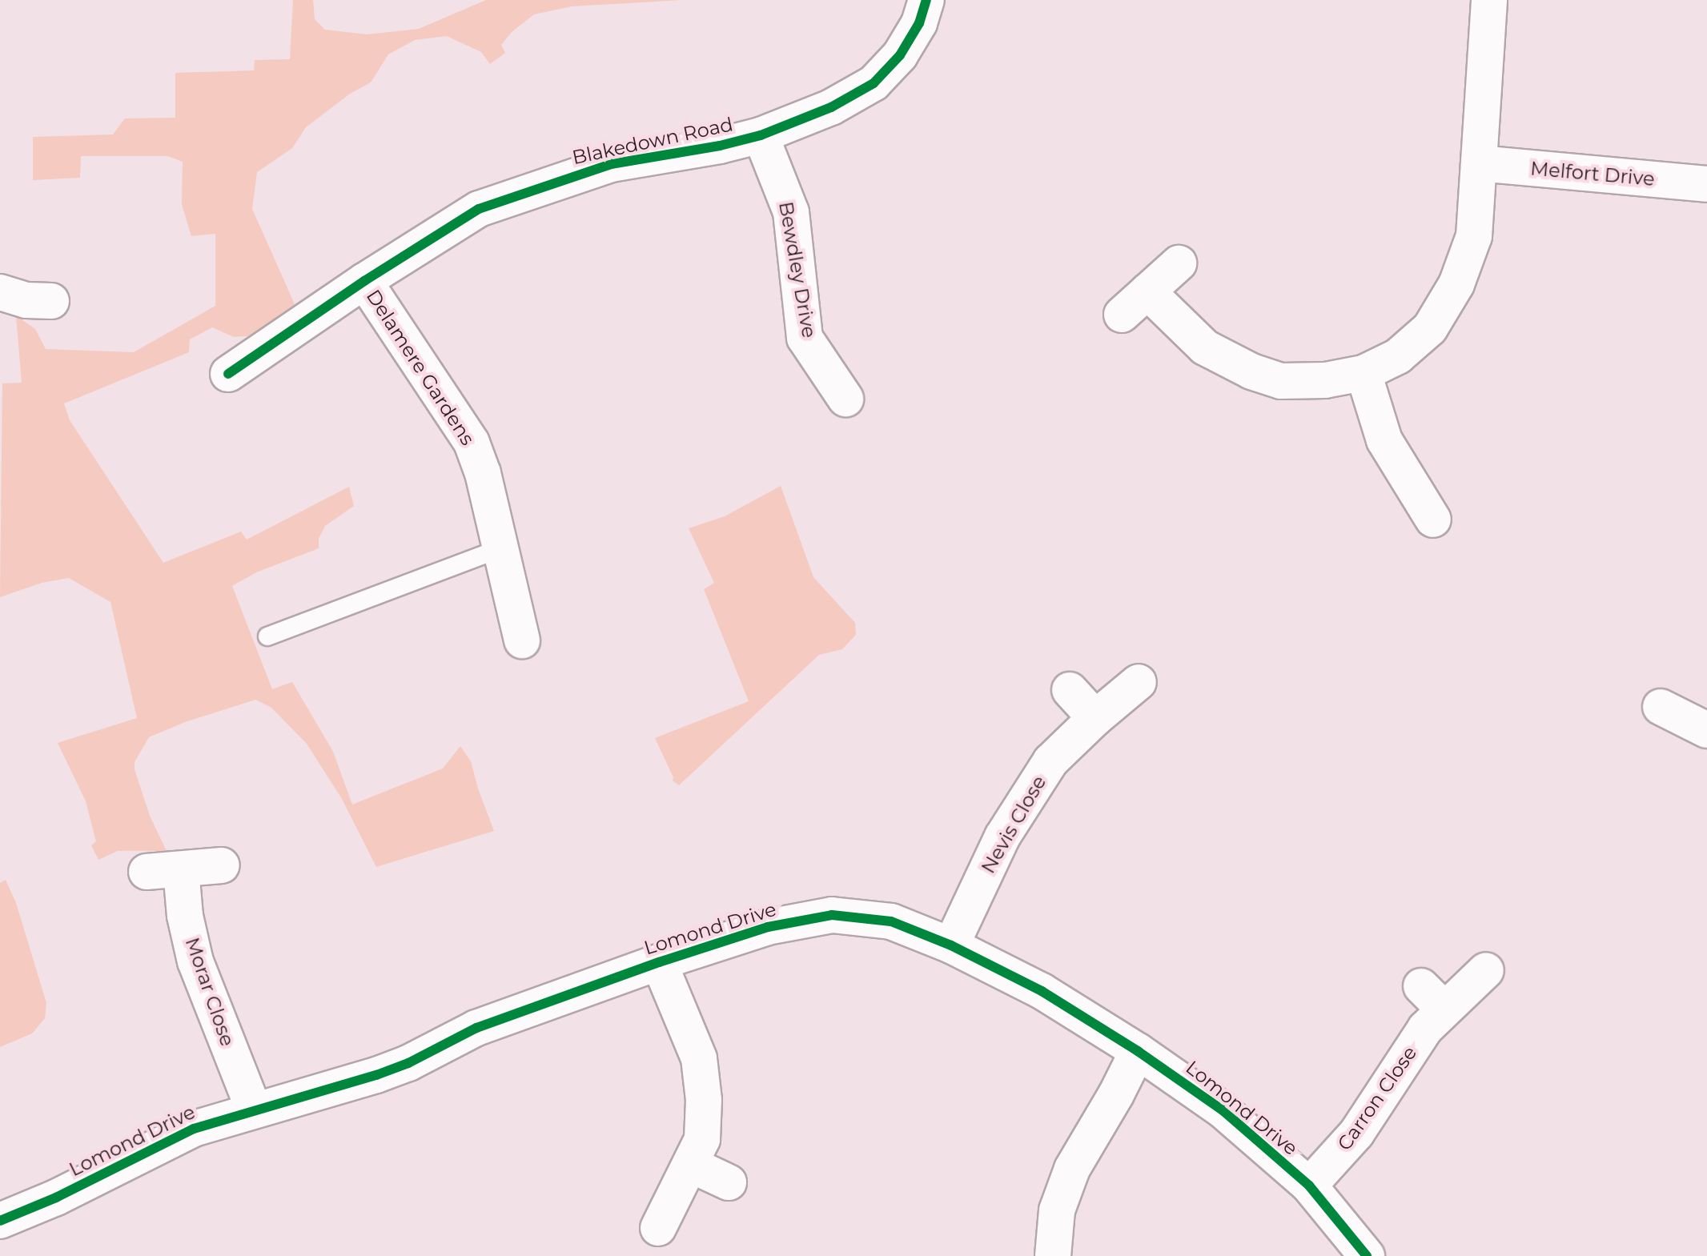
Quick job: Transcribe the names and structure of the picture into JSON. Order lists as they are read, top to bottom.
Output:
{
  "streets": {
    "street": [
      "Blakedown Road",
      "Melfort Drive",
      "Bewdley Drive",
      "Delamere Gardens",
      "Nevis Close",
      "Lomond Drive",
      "Morar Close",
      "Carron Close"
    ]
  },
  "crossings": [
    ["Blakedown Road", "Bewdley Drive"],
    ["Blakedown Road", "Delamere Gardens"],
    ["Nevis Close", "Lomond Drive"],
    ["Lomond Drive", "Morar Close"],
    ["Lomond Drive", "Carron Close"]
  ]
}
